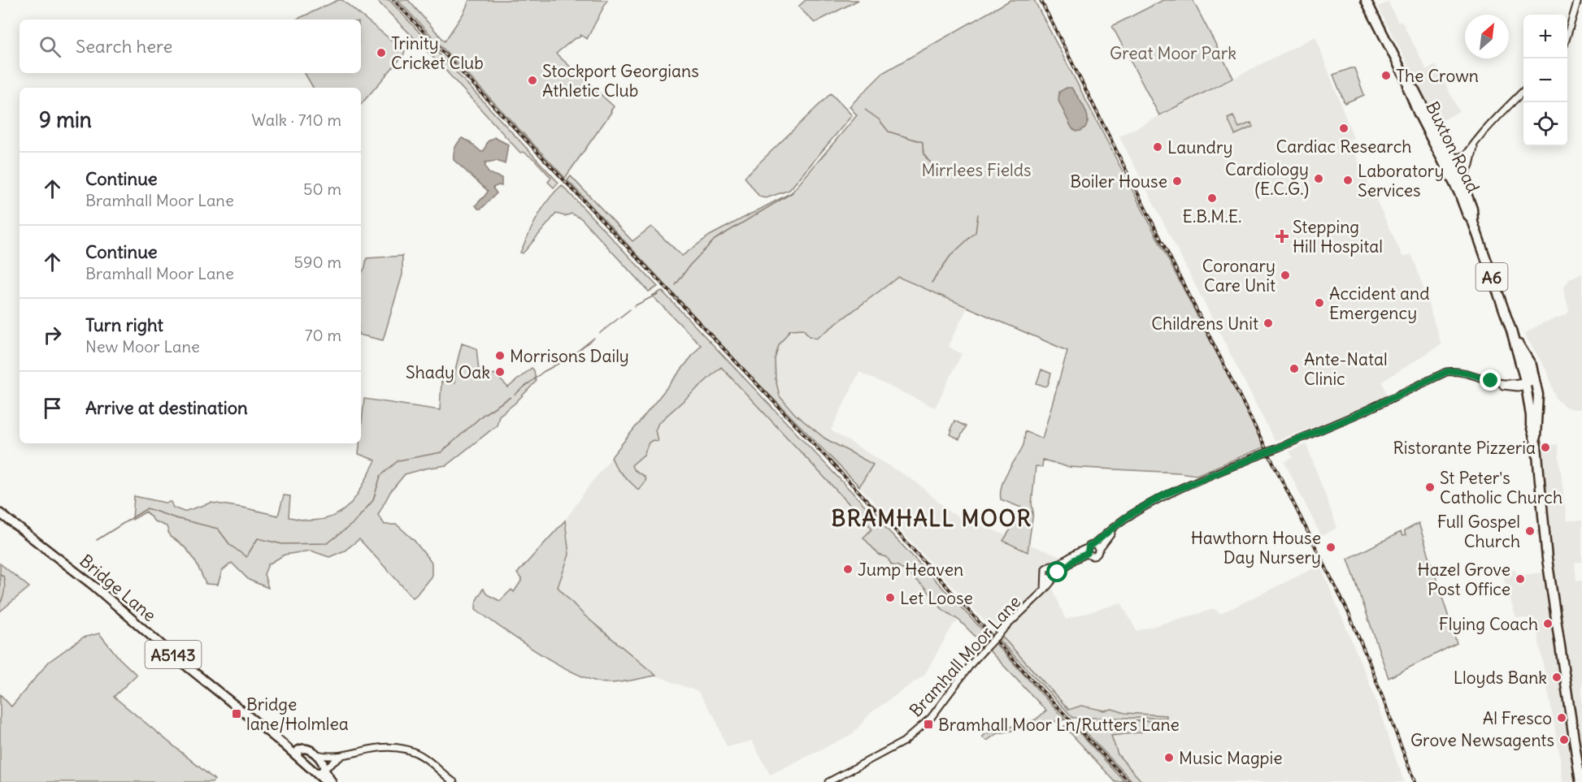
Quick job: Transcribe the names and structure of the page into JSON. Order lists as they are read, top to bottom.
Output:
{
  "streets": {
    "highway": ["Buxton Road", "A6"],
    "main road": ["Bridge Lane", "A5143"],
    "street": ["Bramhall Moor Lane"]
  },
  "districts": ["BRAMHALL MOOR"],
  "parks": ["Great Moor Park", "Mirrlees Fields"],
  "places": {
    "other": [
      "Trinity Cricket Club",
      "The Crown",
      "Stockport Georgians Athletic Club",
      "Cardiac Research",
      "Laundry",
      "Cardiology (E.C.G.)",
      "Laboratory Services",
      "Boiler House",
      "E.B.M.E.",
      "Coronary Care Unit",
      "Accident and Emergency",
      "Childrens Unit",
      "Morrisons Daily",
      "Ante-Natal Clinic",
      "Shady Oak",
      "Ristorante Pizzeria",
      "St Peter's Catholic Church",
      "Full Gospel Church",
      "Hawthorn House Day Nursery",
      "Jump Heaven",
      "Hazel Grove Post Office",
      "Let Loose",
      "Flying Coach",
      "Lloyds Bank",
      "Al Fresco",
      "Grove Newsagents",
      "Music Magpie"
    ],
    "health": ["Stepping Hill Hospital"],
    "transit": ["Bridge lane/Holmlea", "Bramhall Moor Ln/Rutters Lane"]
  },
  "north": "top right",
  "page": {
    "map_buttons": ["+", "−"],
    "search": "Search here",
    "heading": ["9 min", "Walk · 710 m"],
    "list": [
      ["Continue", "Bramhall Moor Lane", "50 m"],
      ["Continue", "Bramhall Moor Lane", "590 m"],
      ["Turn right", "New Moor Lane", "70 m"],
      "Arrive at destination"
    ]
  }
}
